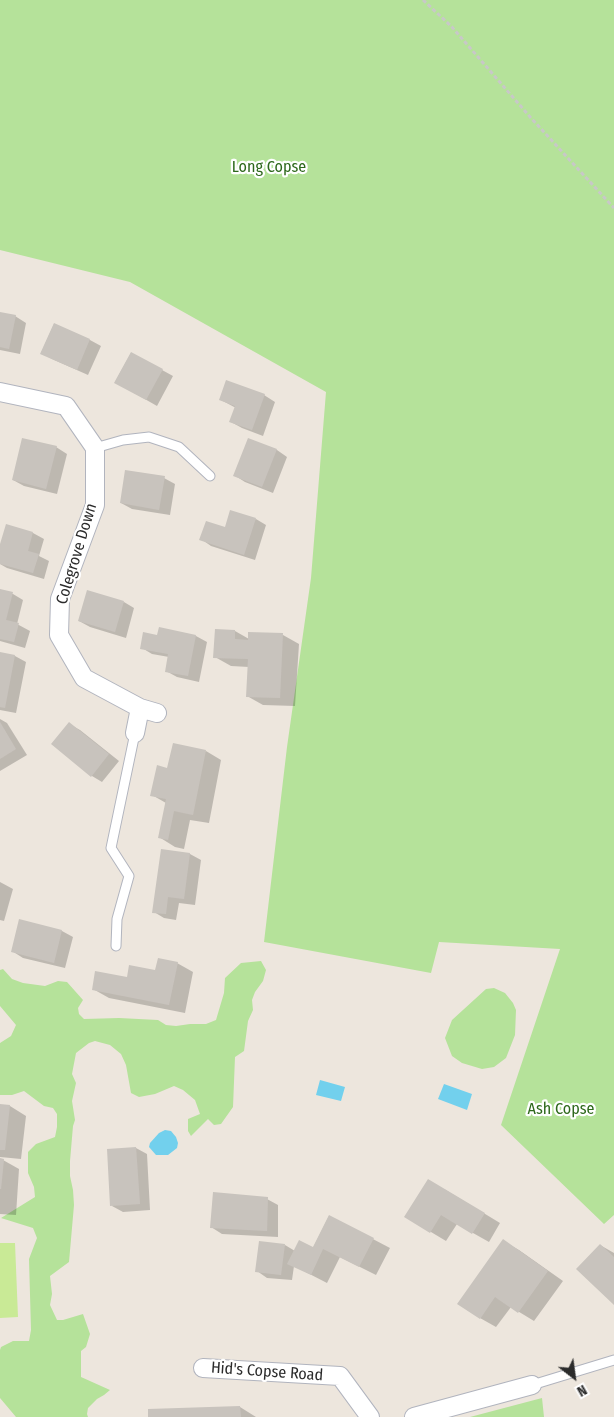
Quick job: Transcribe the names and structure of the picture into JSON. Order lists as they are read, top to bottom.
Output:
{
  "streets": {
    "street": ["Colegrove Down", "Hid's Copse Road"]
  },
  "parks": ["Long Copse", "Ash Copse"],
  "north": "bottom right"
}
